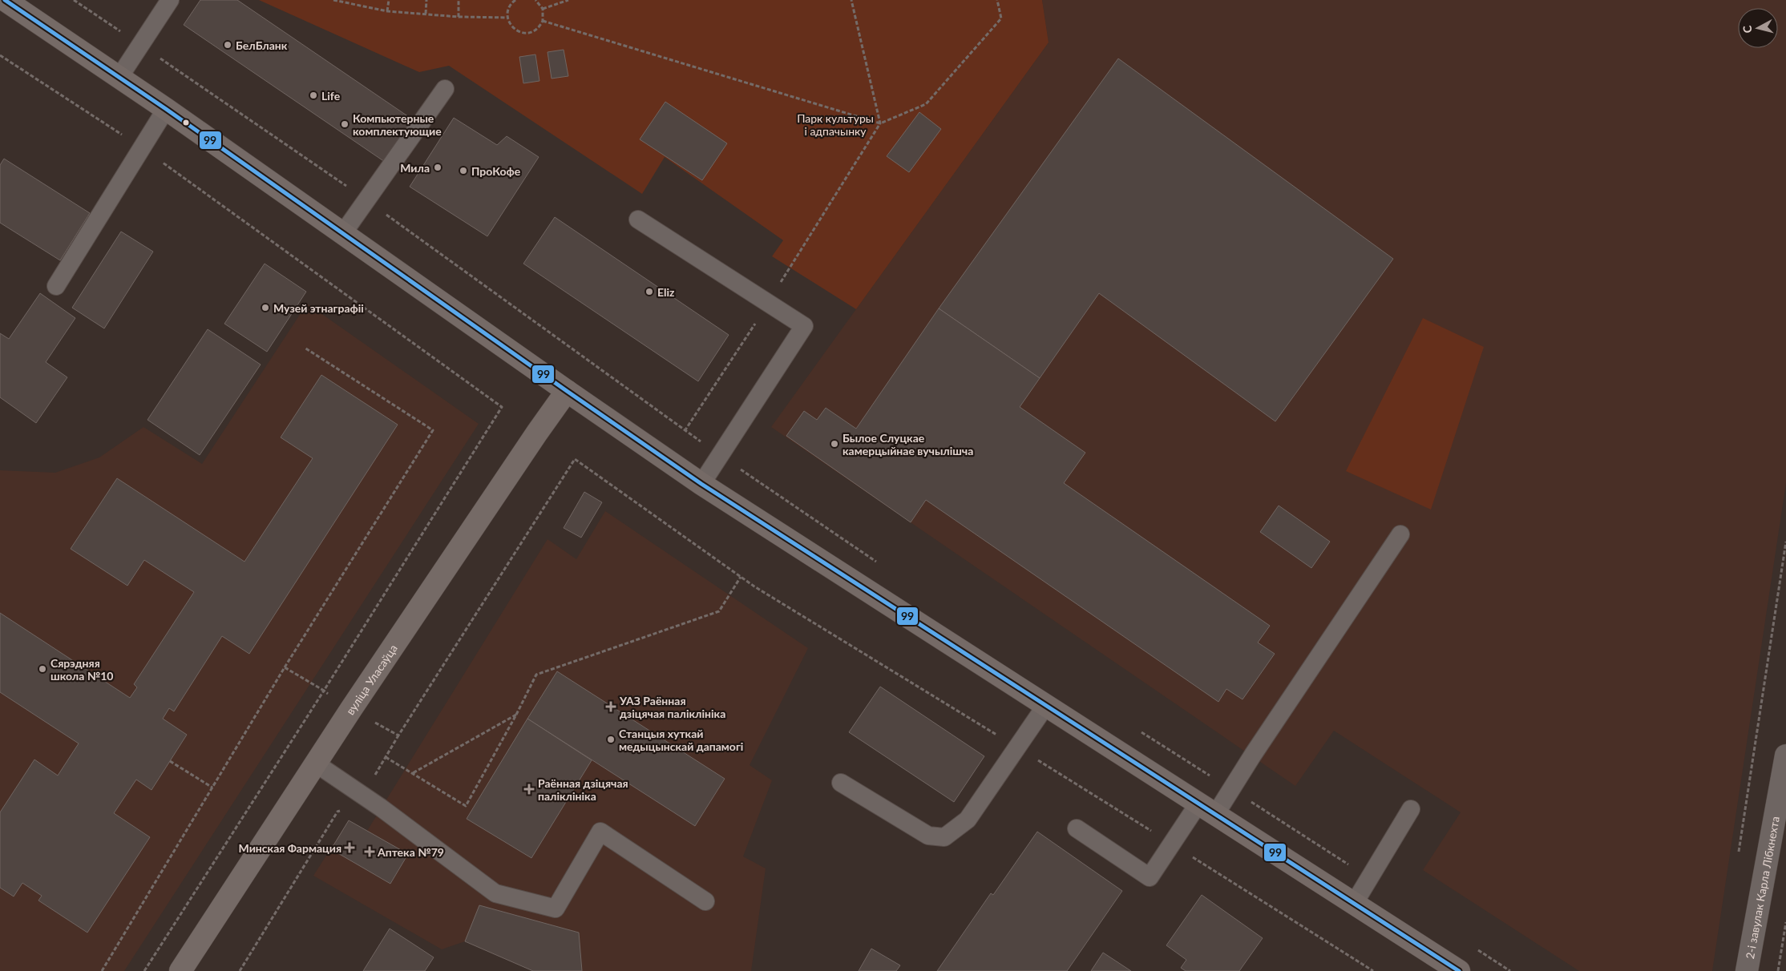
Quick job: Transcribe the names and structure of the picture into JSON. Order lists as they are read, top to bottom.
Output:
{
  "streets": {
    "main road": ["вуліца Уласаўца"],
    "street": ["2-і завулак Карла Лібкнехта"]
  },
  "parks": ["Парк культуры і адпачынку"],
  "places": {
    "other": [
      "БелБланк",
      "Life",
      "Компьютерные комплектующие",
      "Мила",
      "ПроКофе",
      "Eliz",
      "Музей этнаграфіі",
      "Былое Слуцкае камерцыйнае вучылішча",
      "Сярэдняя школа №10",
      "Станцыя хуткай медыцынскай дапамогі"
    ],
    "health": [
      "УАЗ Раённая дзіцячая паліклініка",
      "Раённая дзіцячая паліклініка",
      "Минская Фармация",
      "Аптека №79"
    ]
  },
  "lines": ["transit line 99"],
  "north": "left"
}
